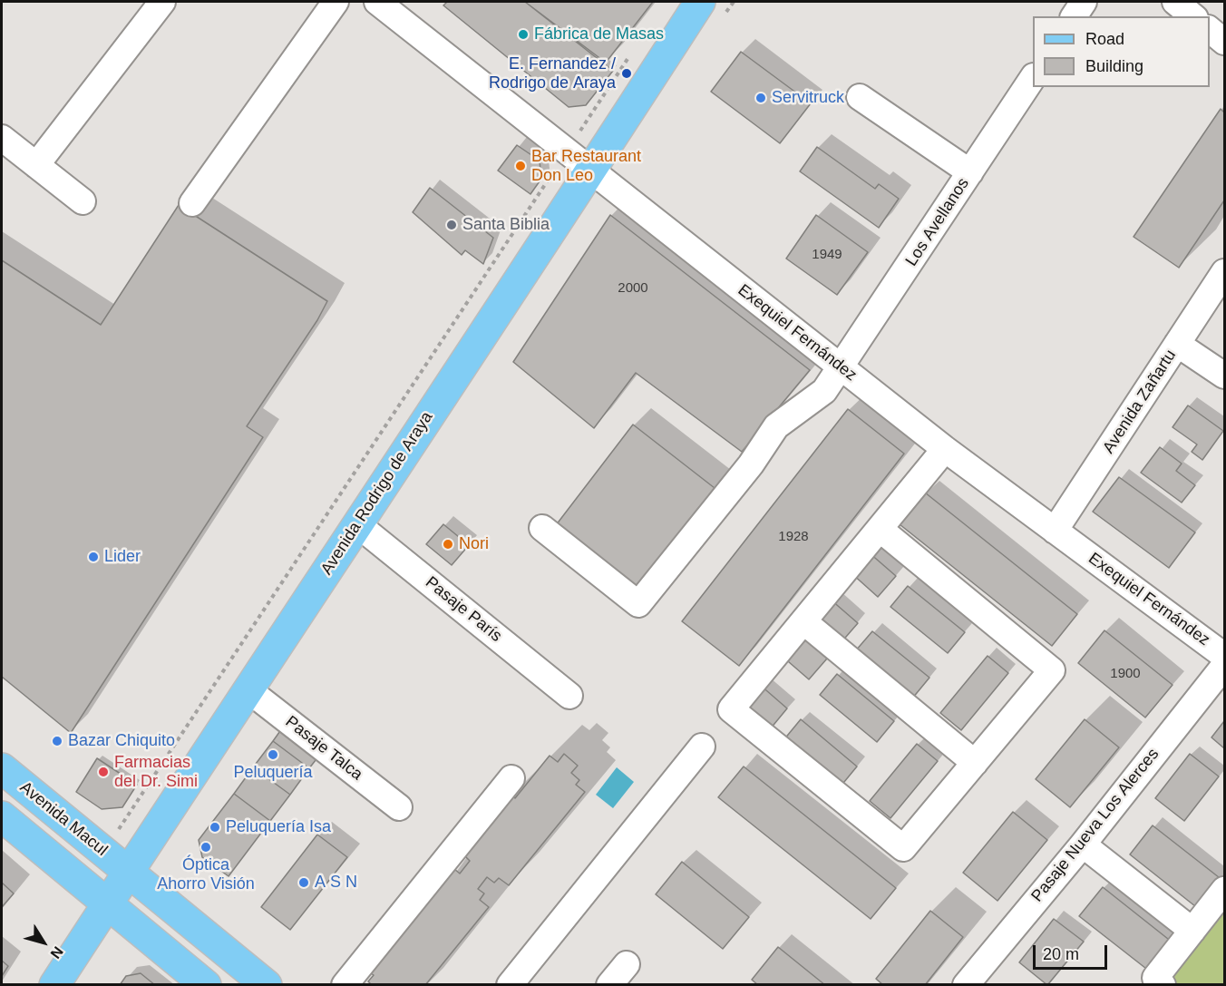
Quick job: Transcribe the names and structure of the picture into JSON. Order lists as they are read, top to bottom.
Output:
{
  "streets": {
    "main road": ["Avenida Rodrigo de Araya", "Avenida Macul"],
    "street": [
      "Los Avellanos",
      "Exequiel Fernández",
      "Avenida Zañartu",
      "Pasaje París",
      "Pasaje Talca",
      "Pasaje Nueva Los Alerces"
    ]
  },
  "crossings": [
    ["Los Avellanos", "Exequiel Fernández"],
    ["Exequiel Fernández", "Avenida Zañartu"],
    ["Exequiel Fernández", "Avenida Rodrigo de Araya"],
    ["Avenida Rodrigo de Araya", "Pasaje París"],
    ["Avenida Rodrigo de Araya", "Pasaje Talca"],
    ["Avenida Rodrigo de Araya", "Avenida Macul"]
  ],
  "places": [
    "Fábrica de Masas",
    "E. Fernandez / Rodrigo de Araya",
    "Servitruck",
    "Bar Restaurant Don Leo",
    "Santa Biblia",
    "Nori",
    "Lider",
    "Bazar Chiquito",
    "Peluquería",
    "Farmacias del Dr. Simi",
    "Peluquería Isa",
    "Óptica Ahorro Visión",
    "A S N"
  ],
  "house_numbers": [
    "1949",
    "2000",
    "1928",
    "1900"
  ],
  "legend": ["Road", "Building"],
  "scale_bar": "20 m",
  "north": "bottom right"
}
